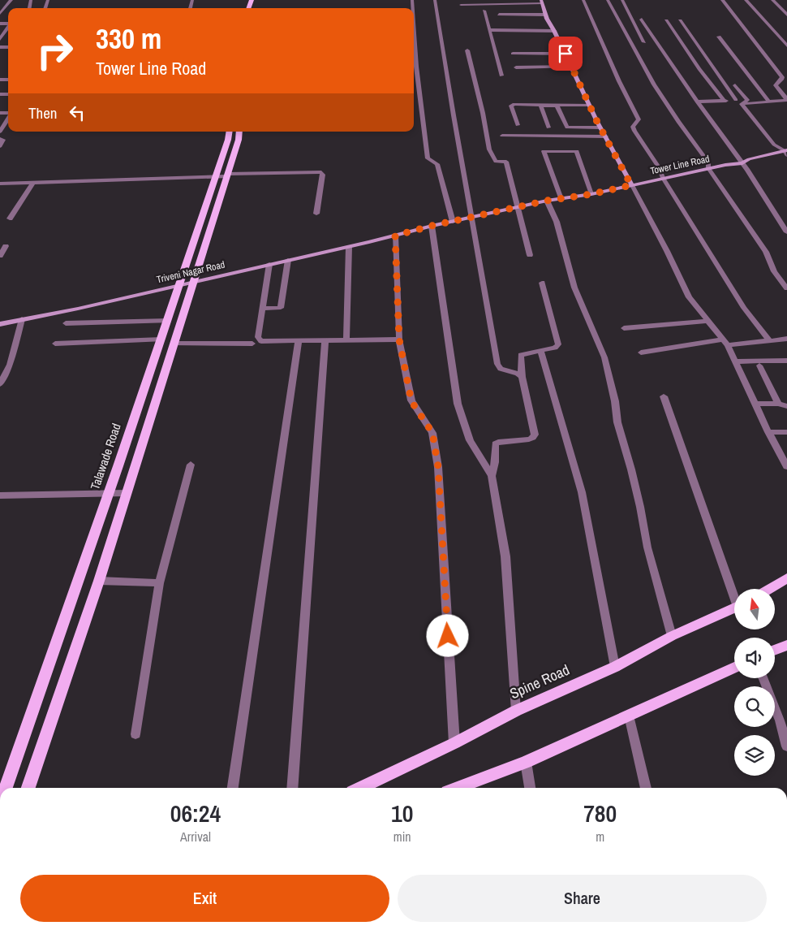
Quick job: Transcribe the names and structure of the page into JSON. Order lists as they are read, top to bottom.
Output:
{
  "streets": {
    "main road": ["Talawade Road", "Spine Road"],
    "street": ["Tower Line Road", "Triveni Nagar Road"]
  },
  "crossings": [
    ["Tower Line Road", "Triveni Nagar Road"],
    ["Triveni Nagar Road", "Talawade Road"]
  ],
  "north": "top",
  "page": {
    "turn": ["330 m", "Tower Line Road"],
    "then": "Then",
    "eta": [
      "06:24",
      "Arrival",
      "10",
      "min",
      "780",
      "m"
    ],
    "buttons": ["Exit", "Share"]
  }
}
